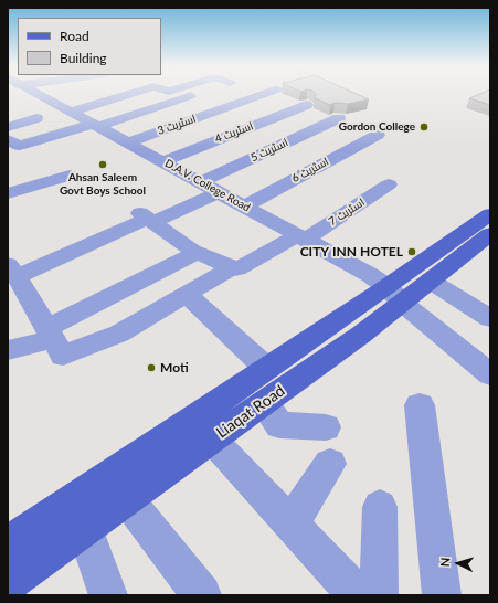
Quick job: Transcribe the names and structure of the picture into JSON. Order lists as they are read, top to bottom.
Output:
{
  "streets": {
    "main road": ["Liaqat Road"],
    "street": [
      "اسٹریٹ 3",
      "اسٹریٹ 4",
      "اسٹریٹ 5",
      "اسٹریٹ 6",
      "D.A.V. College Road",
      "اسٹریٹ 7"
    ]
  },
  "crossings": [
    ["اسٹریٹ 3", "D.A.V. College Road"],
    ["اسٹریٹ 4", "D.A.V. College Road"],
    ["اسٹریٹ 5", "D.A.V. College Road"],
    ["اسٹریٹ 6", "D.A.V. College Road"],
    ["D.A.V. College Road", "اسٹریٹ 7"],
    ["D.A.V. College Road", "Liaqat Road"]
  ],
  "places": [
    "Gordon College",
    "Ahsan Saleem Govt Boys School",
    "CITY INN HOTEL",
    "Moti"
  ],
  "legend": ["Road", "Building"],
  "north": "left"
}
